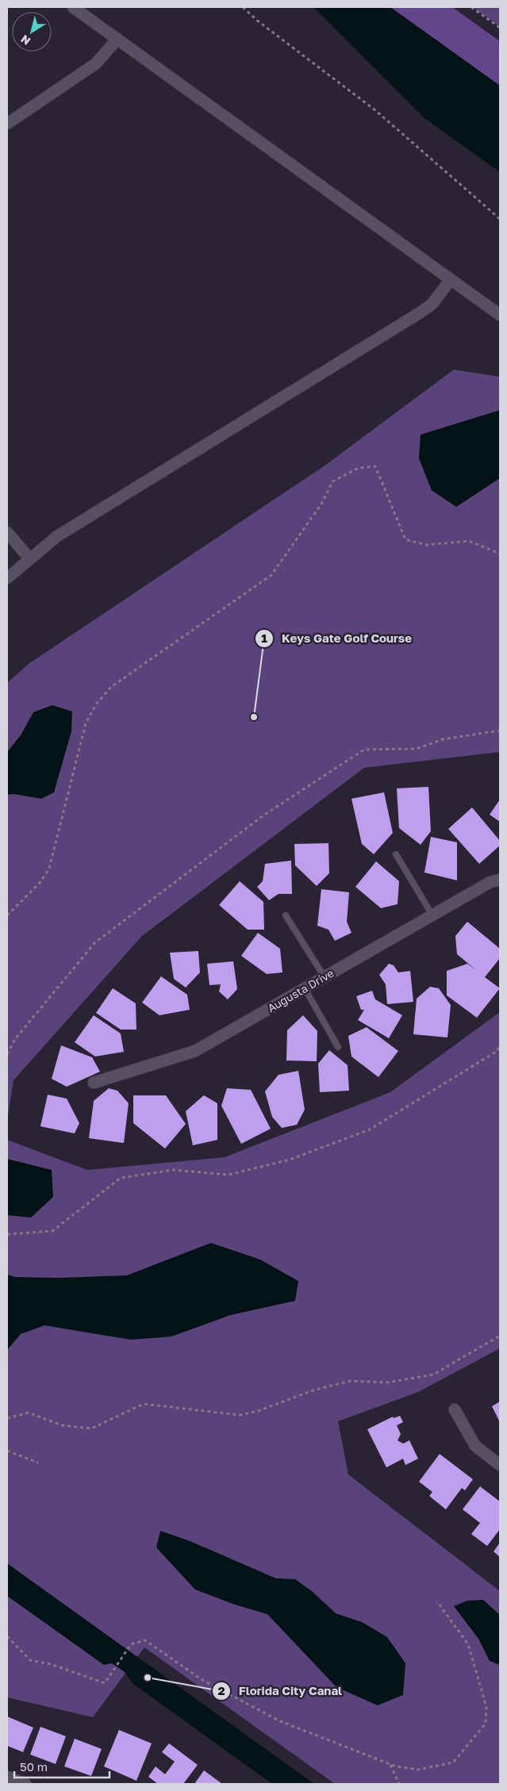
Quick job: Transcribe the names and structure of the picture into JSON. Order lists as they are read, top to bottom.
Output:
{
  "streets": {
    "street": ["Augusta Drive"]
  },
  "places": ["Keys Gate Golf Course", "Florida City Canal"],
  "scale_bar": "50 m",
  "north": "bottom left"
}
